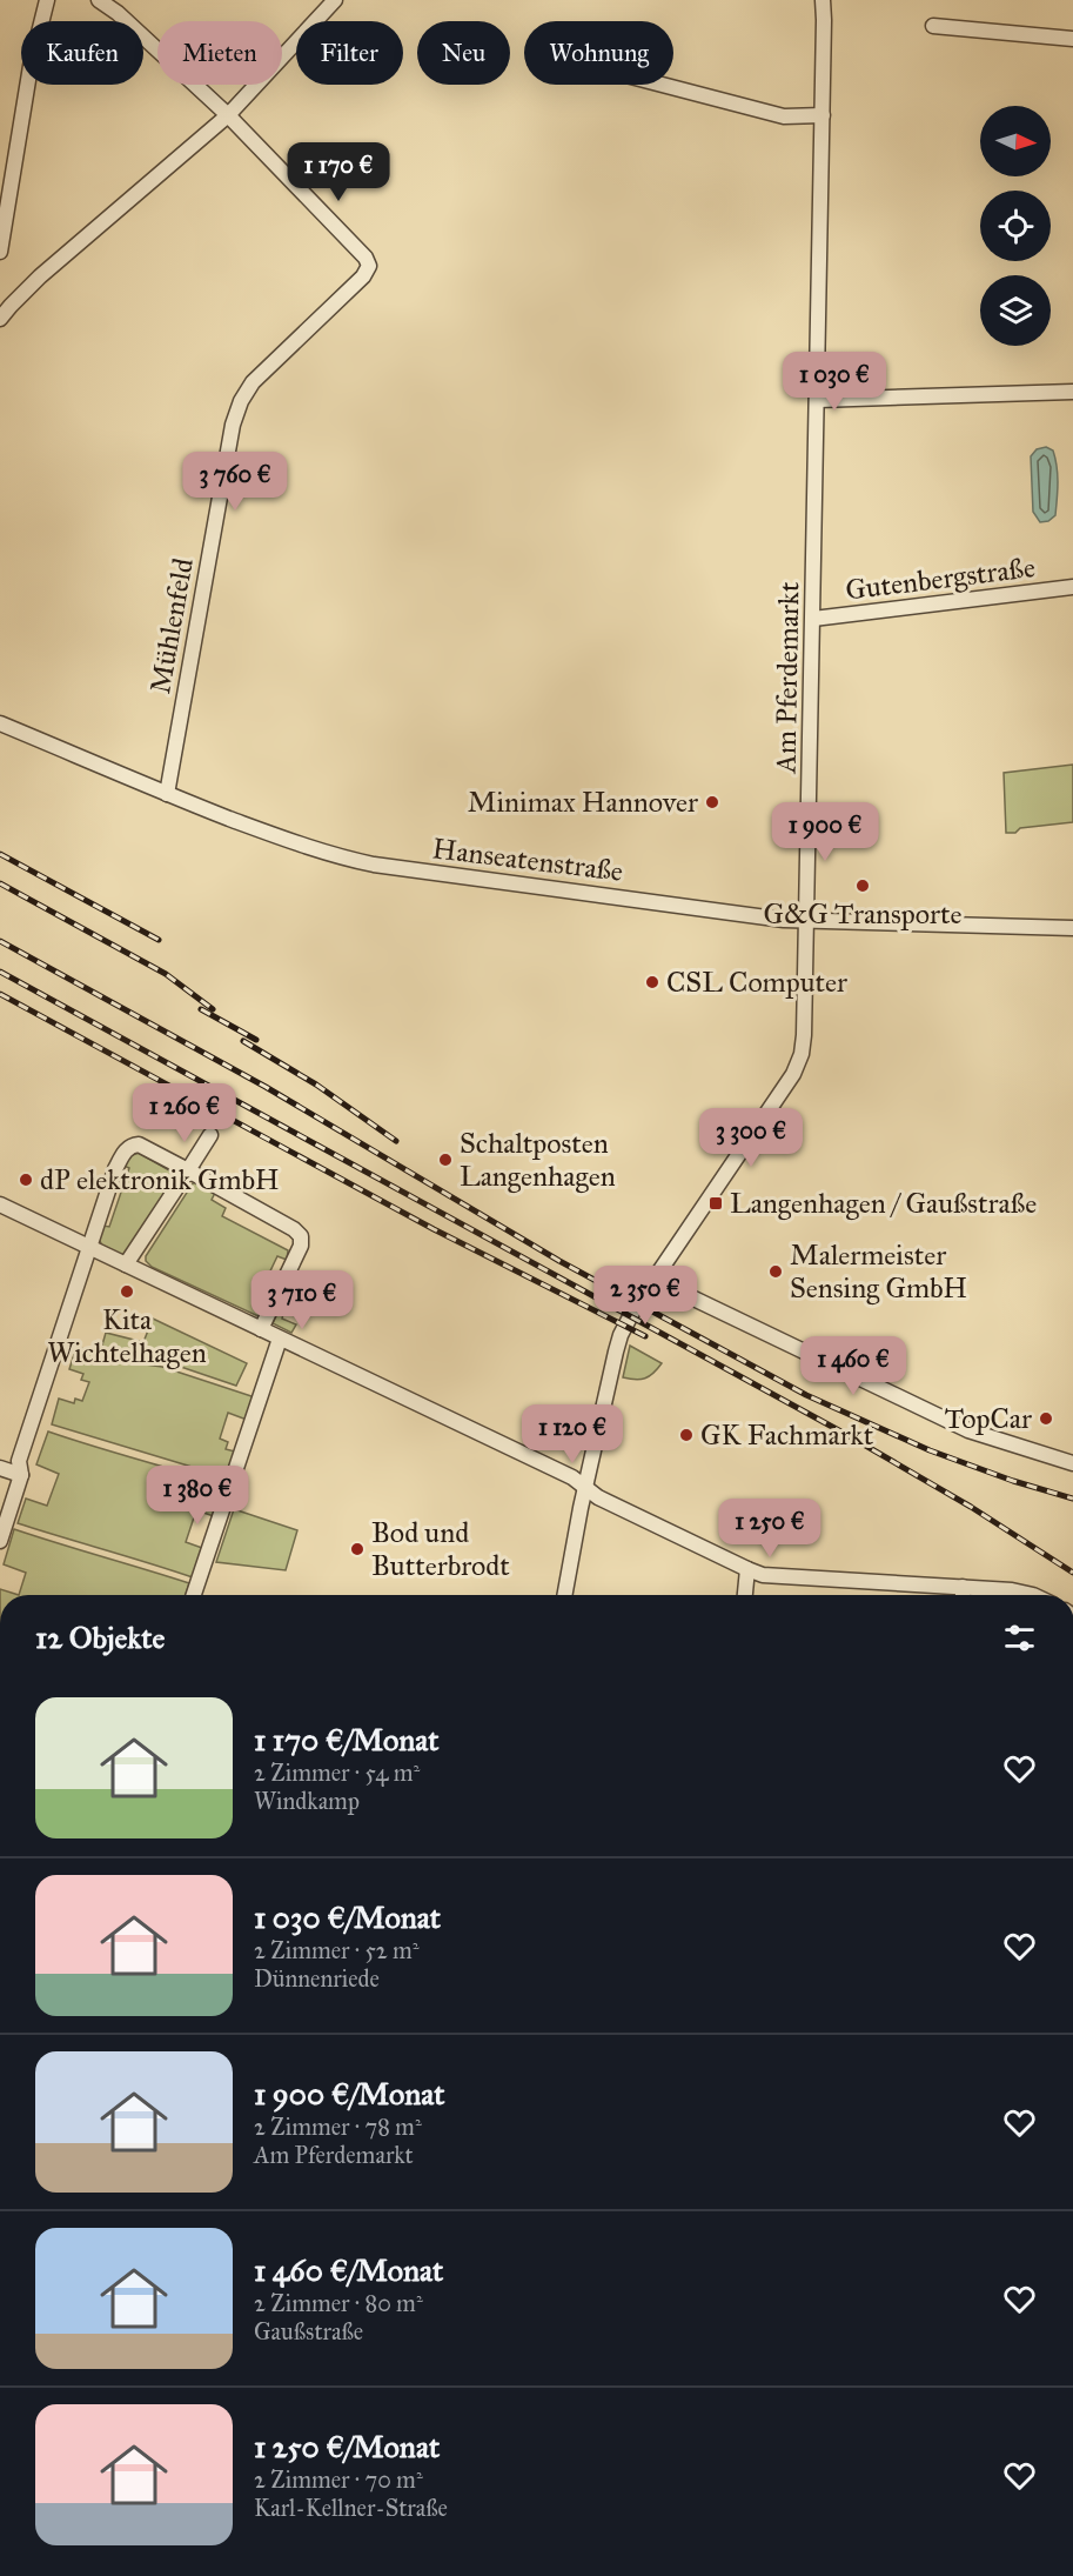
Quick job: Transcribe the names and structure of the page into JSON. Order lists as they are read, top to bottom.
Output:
{
  "streets": {
    "street": [
      "Gutenbergstraße",
      "Mühlenfeld",
      "Am Pferdemarkt",
      "Hanseatenstraße"
    ]
  },
  "crossings": [
    ["Gutenbergstraße", "Am Pferdemarkt"],
    ["Mühlenfeld", "Hanseatenstraße"],
    ["Am Pferdemarkt", "Hanseatenstraße"]
  ],
  "places": {
    "other": [
      "Minimax Hannover",
      "G&G Transporte",
      "CSL Computer",
      "Schaltposten Langenhagen",
      "dP elektronik GmbH",
      "Malermeister Sensing GmbH",
      "Kita Wichtelhagen",
      "TopCar",
      "GK Fachmarkt",
      "Bod und Butterbrodt"
    ],
    "transit": ["Langenhagen / Gaußstraße"]
  },
  "north": "right",
  "page": {
    "chip": [
      "Kaufen",
      "Mieten",
      "Filter",
      "Neu",
      "Wohnung"
    ],
    "price": [
      "1 170 €",
      "1 030 €",
      "3 760 €",
      "1 900 €",
      "1 260 €",
      "3 300 €",
      "2 350 €",
      "3 710 €",
      "1 460 €",
      "1 120 €",
      "1 380 €",
      "1 250 €"
    ],
    "heading": "12 Objekte",
    "list": [
      {
        "name": "1 170 €/Monat",
        "note": "2 Zimmer · 54 m² · Windkamp"
      },
      {
        "name": "1 030 €/Monat",
        "note": "2 Zimmer · 52 m² · Dünnenriede"
      },
      {
        "name": "1 900 €/Monat",
        "note": "2 Zimmer · 78 m² · Am Pferdemarkt"
      },
      {
        "name": "1 460 €/Monat",
        "note": "2 Zimmer · 80 m² · Gaußstraße"
      },
      {
        "name": "1 250 €/Monat",
        "note": "2 Zimmer · 70 m² · Karl-Kellner-Straße"
      }
    ]
  }
}
